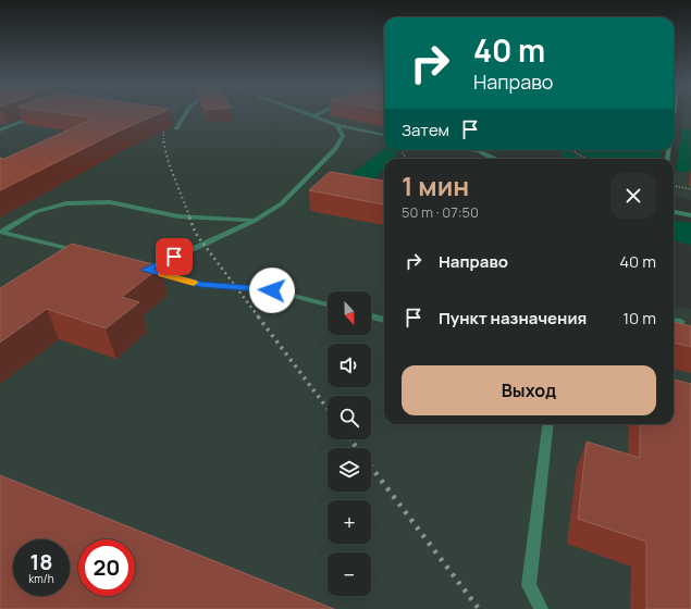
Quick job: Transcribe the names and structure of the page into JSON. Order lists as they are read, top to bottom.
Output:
{
  "north": "bottom",
  "page": {
    "turn": ["40 m", "Направо"],
    "then": "Затем",
    "heading": ["1 мин", "50 m · 07:50"],
    "list": [
      {
        "name": "Направо",
        "value": "40 m"
      },
      {
        "name": "Пункт назначения",
        "value": "10 m"
      }
    ],
    "map_buttons": ["+", "−"],
    "buttons": "Выход",
    "speed": "18 km/h",
    "limit": "20"
  }
}
